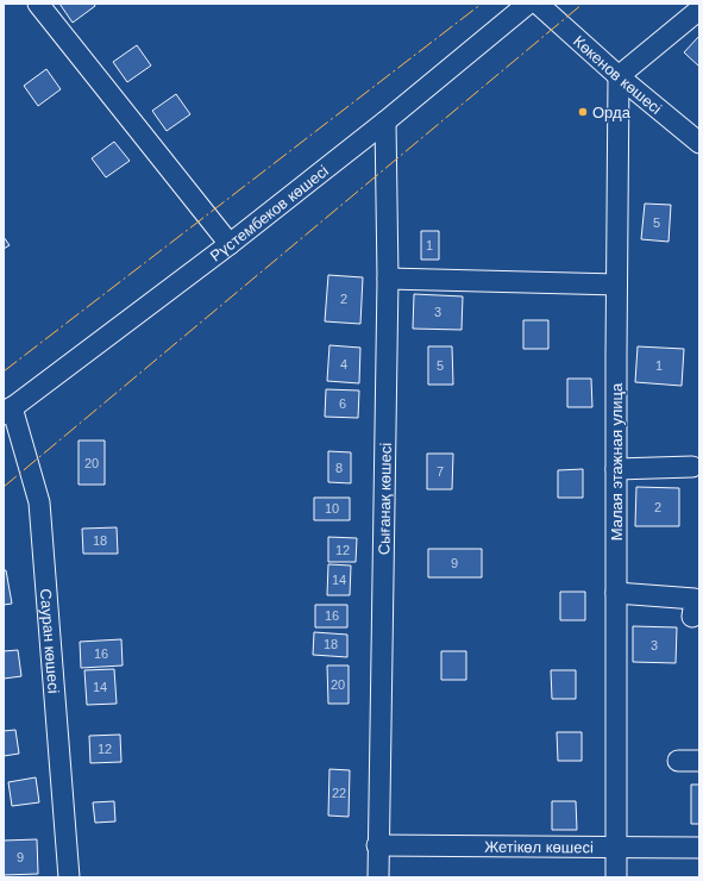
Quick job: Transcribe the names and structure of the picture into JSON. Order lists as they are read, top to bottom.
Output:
{
  "streets": {
    "street": [
      "Көкенов көшесі",
      "Рүстембеков көшесі",
      "Малая этажная улица",
      "Сығанақ көшесі",
      "Сауран көшесі",
      "Жетікөл көшесі"
    ]
  },
  "crossings": [
    ["Көкенов көшесі", "Малая этажная улица"],
    ["Рүстембеков көшесі", "Сығанақ көшесі"],
    ["Рүстембеков көшесі", "Сауран көшесі"],
    ["Малая этажная улица", "Жетікөл көшесі"],
    ["Сығанақ көшесі", "Жетікөл көшесі"]
  ],
  "places": ["Орда"],
  "house_numbers": [
    "5",
    "1",
    "2",
    "3",
    "4",
    "5",
    "1",
    "6",
    "20",
    "8",
    "7",
    "2",
    "10",
    "18",
    "12",
    "9",
    "14",
    "16",
    "18",
    "3",
    "16",
    "20",
    "14",
    "12",
    "22",
    "9"
  ]
}
